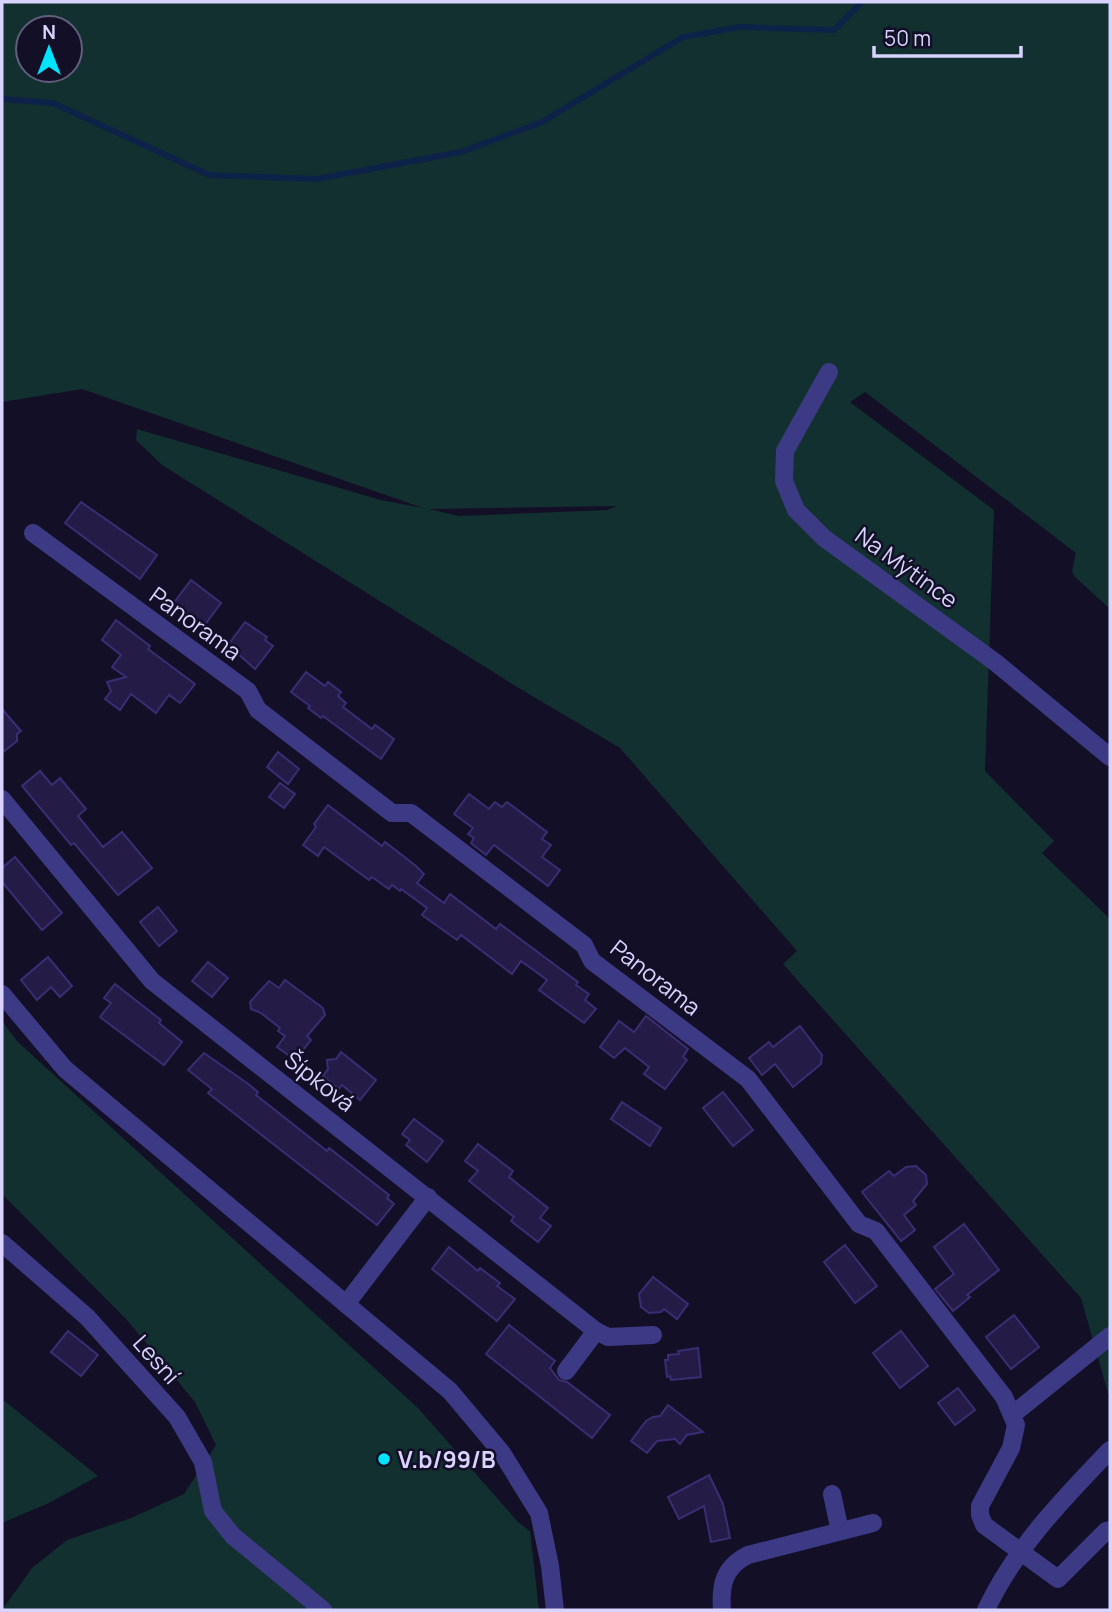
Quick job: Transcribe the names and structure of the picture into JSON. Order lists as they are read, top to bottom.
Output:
{
  "streets": {
    "street": [
      "Na Mýtince",
      "Panorama",
      "Šípková",
      "Lesní"
    ]
  },
  "places": ["V.b/99/B"],
  "scale_bar": "50 m",
  "north": "top"
}
